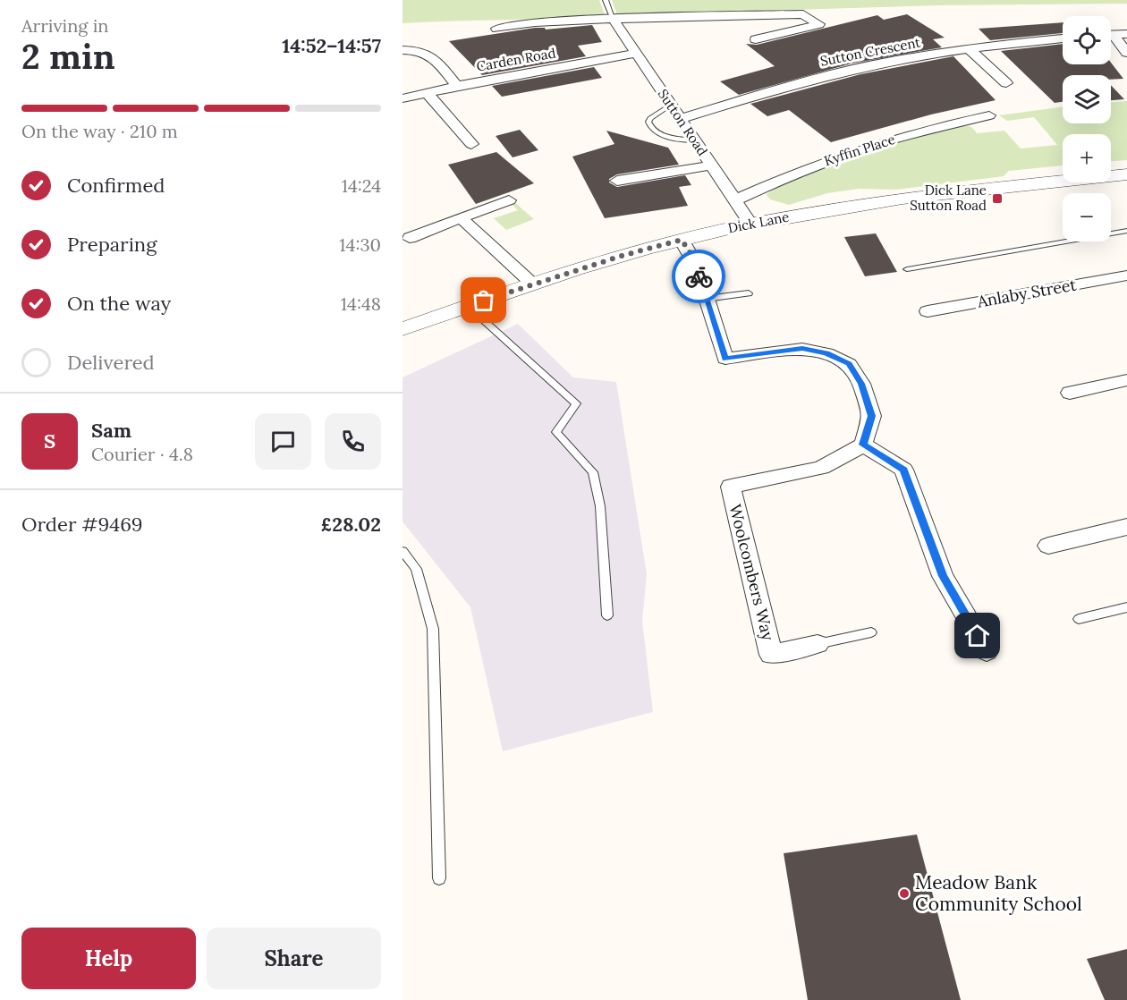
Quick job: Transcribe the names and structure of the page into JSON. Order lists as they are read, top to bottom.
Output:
{
  "streets": {
    "street": [
      "Sutton Crescent",
      "Carden Road",
      "Sutton Road",
      "Kyffin Place",
      "Dick Lane",
      "Anlaby Street",
      "Woolcombers Way"
    ]
  },
  "crossings": [
    ["Sutton Crescent", "Sutton Road"],
    ["Carden Road", "Sutton Road"],
    ["Sutton Road", "Kyffin Place"],
    ["Sutton Road", "Dick Lane"]
  ],
  "places": {
    "transit": ["Dick Lane Sutton Road"],
    "other": ["Meadow Bank Community School"]
  },
  "page": {
    "heading": ["2 min", "Arriving in", "14:52–14:57"],
    "panel": [
      "Sam",
      "Courier · 4.8",
      "Order #9469",
      "£28.02"
    ],
    "map_buttons": ["+", "−"],
    "bar": "On the way · 210 m",
    "list": [
      ["Confirmed", "14:24"],
      ["Preparing", "14:30"],
      ["On the way", "14:48"],
      "Delivered"
    ],
    "round": "S",
    "buttons": ["Help", "Share"]
  }
}
